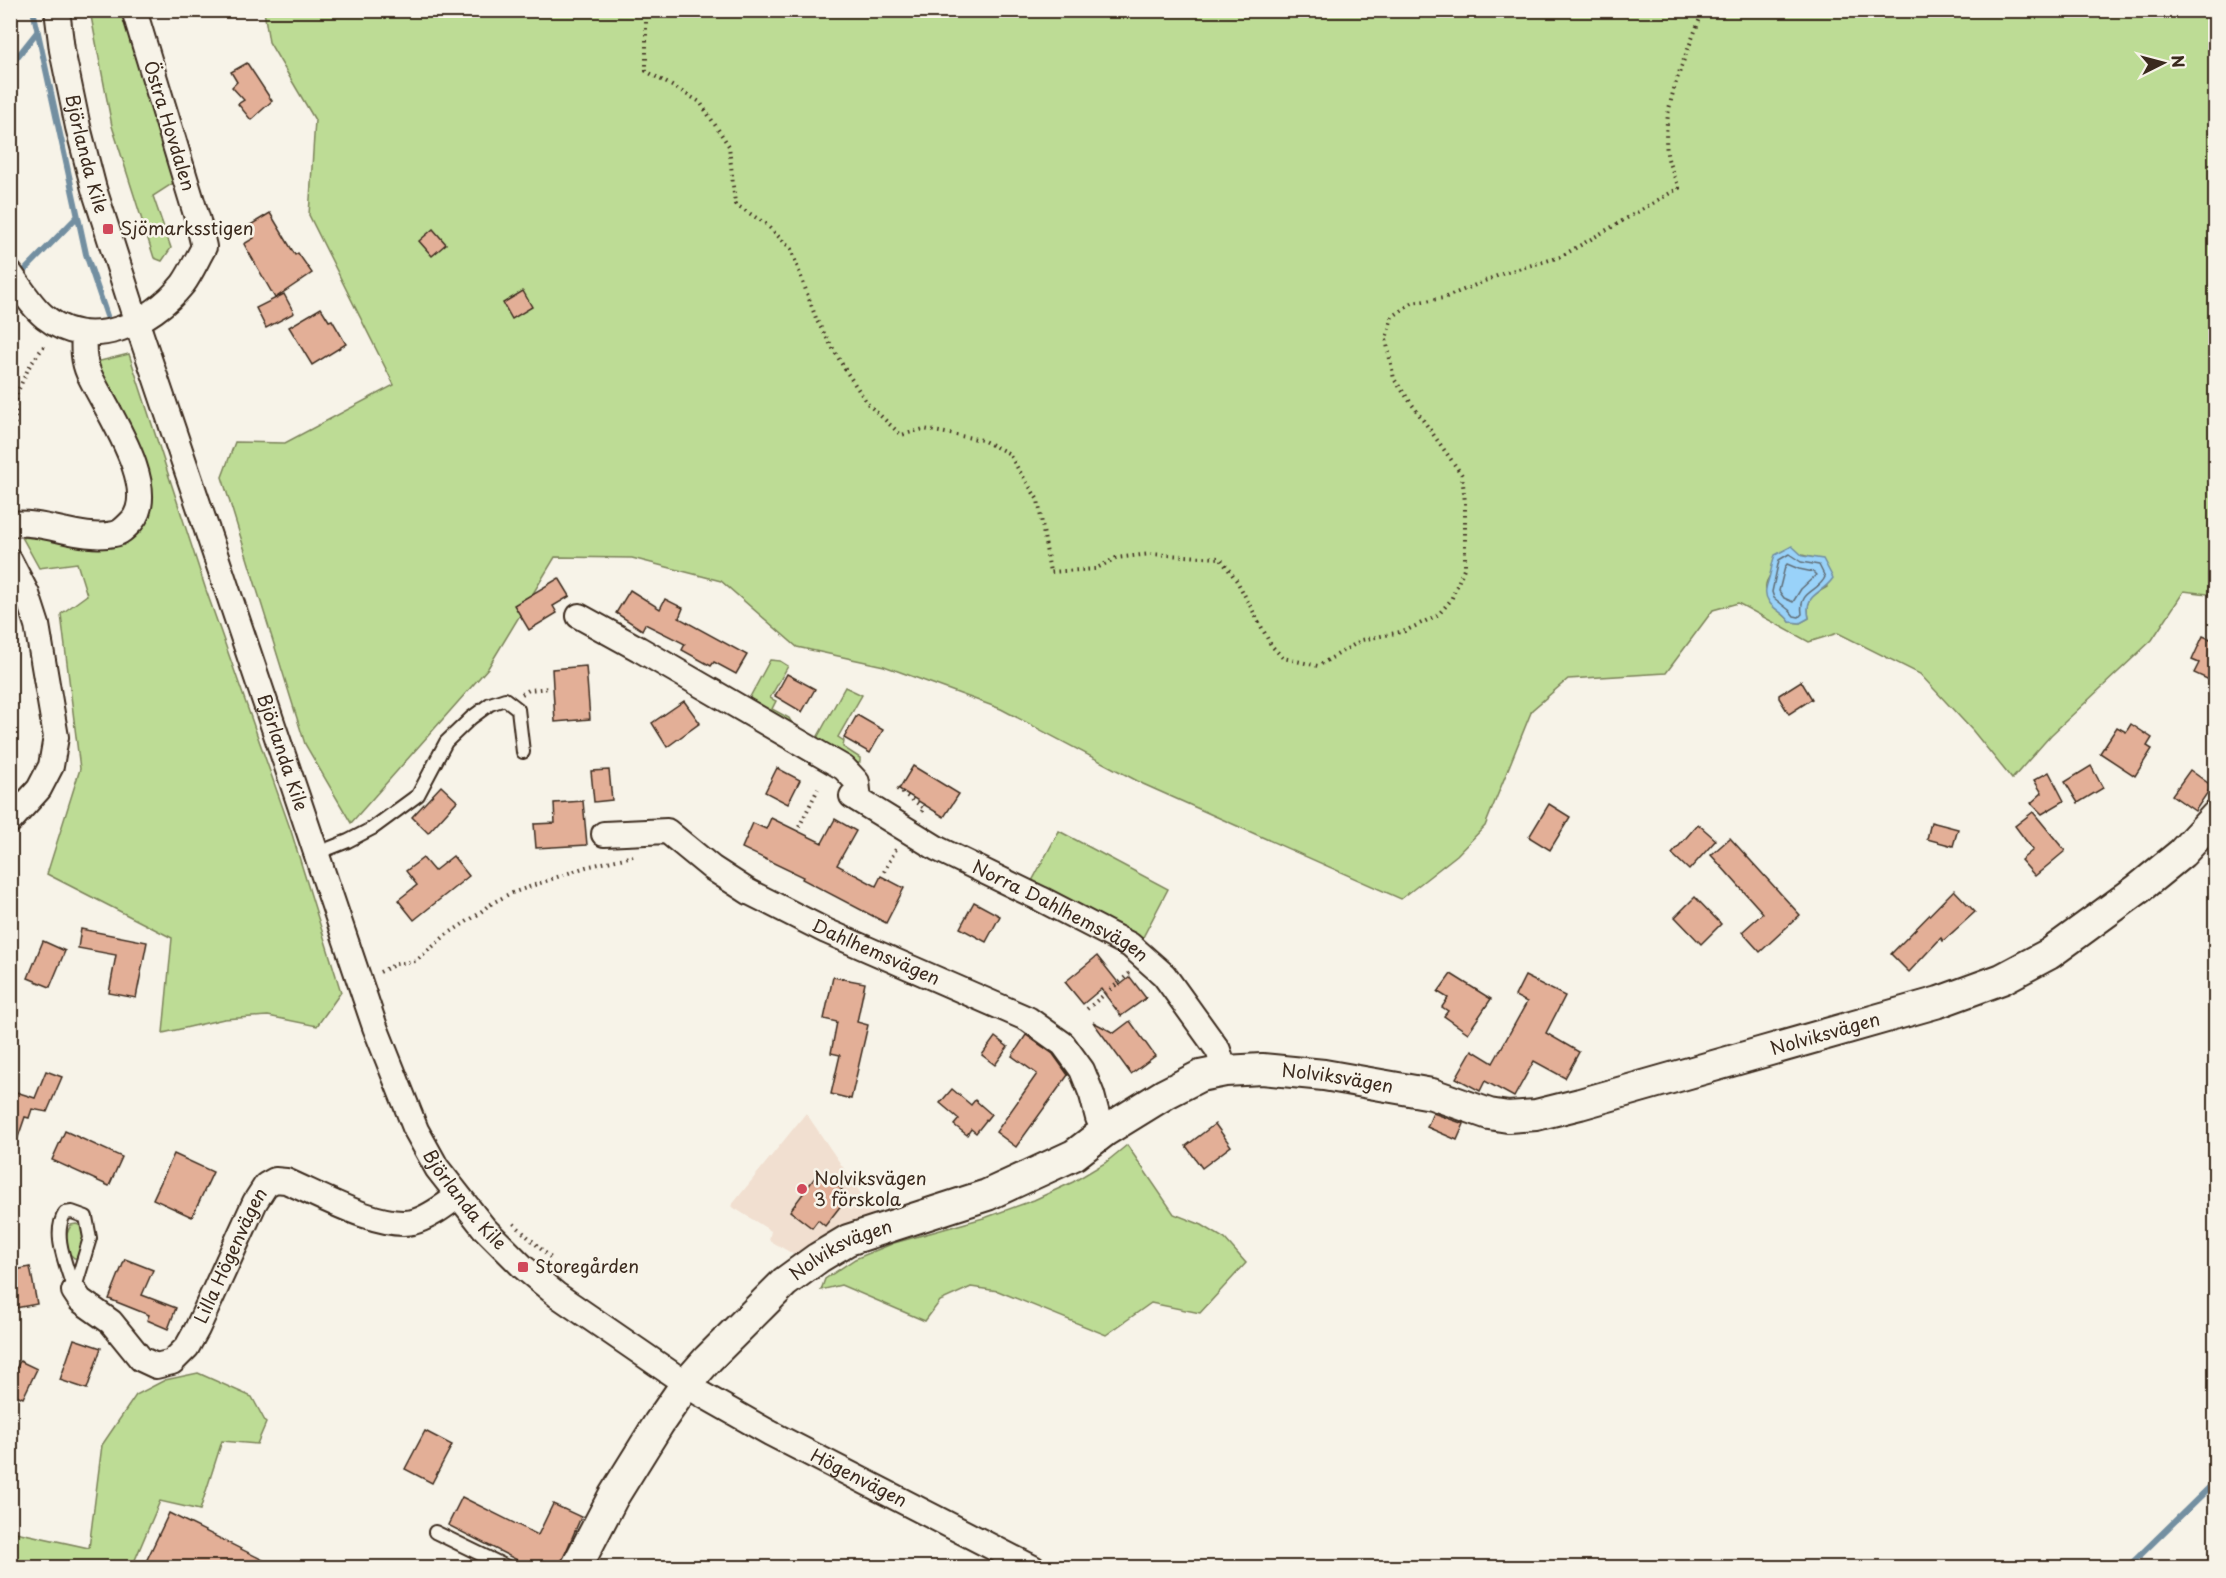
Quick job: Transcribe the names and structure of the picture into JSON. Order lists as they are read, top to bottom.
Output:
{
  "streets": {
    "street": [
      "Östra Hovdalen",
      "Björlanda Kile",
      "Norra Dahlhemsvägen",
      "Dahlhemsvägen",
      "Nolviksvägen",
      "Lilla Högenvägen",
      "Högenvägen"
    ]
  },
  "crossings": [
    ["Östra Hovdalen", "Björlanda Kile"],
    ["Björlanda Kile", "Nolviksvägen"],
    ["Björlanda Kile", "Lilla Högenvägen"],
    ["Björlanda Kile", "Högenvägen"],
    ["Norra Dahlhemsvägen", "Nolviksvägen"],
    ["Dahlhemsvägen", "Nolviksvägen"],
    ["Nolviksvägen", "Högenvägen"]
  ],
  "places": {
    "transit": ["Sjömarksstigen", "Storegården"],
    "other": ["Nolviksvägen 3 förskola"]
  },
  "north": "right"
}
